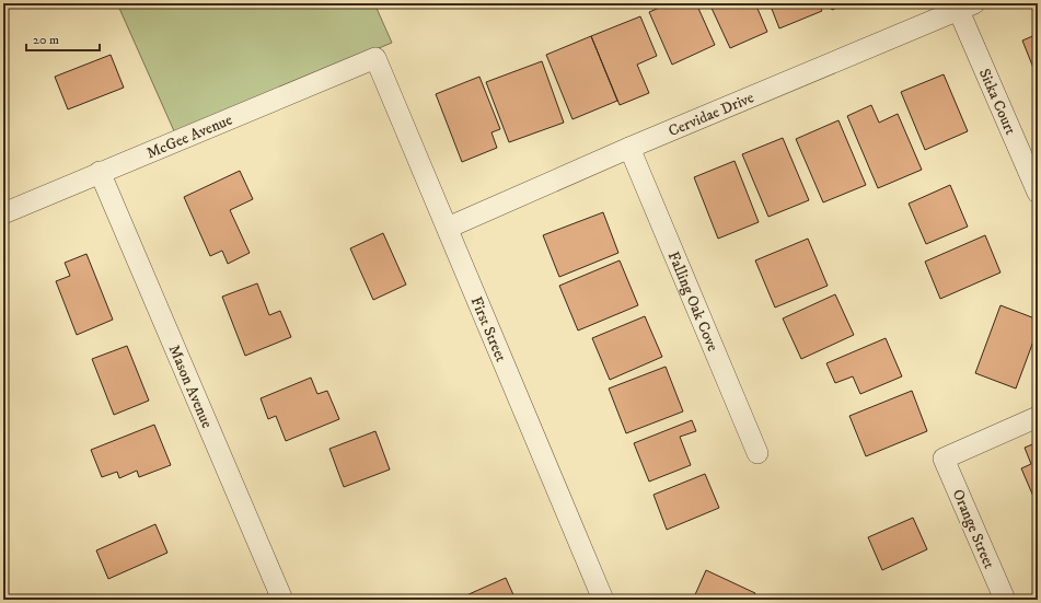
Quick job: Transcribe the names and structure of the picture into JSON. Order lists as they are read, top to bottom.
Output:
{
  "streets": {
    "street": [
      "Sitka Court",
      "Cervidae Drive",
      "McGee Avenue",
      "Falling Oak Cove",
      "First Street",
      "Mason Avenue",
      "Orange Street"
    ]
  },
  "crossings": [
    ["Sitka Court", "Cervidae Drive"],
    ["Cervidae Drive", "Falling Oak Cove"],
    ["Cervidae Drive", "First Street"],
    ["McGee Avenue", "First Street"],
    ["McGee Avenue", "Mason Avenue"]
  ],
  "scale_bar": "20 m"
}
